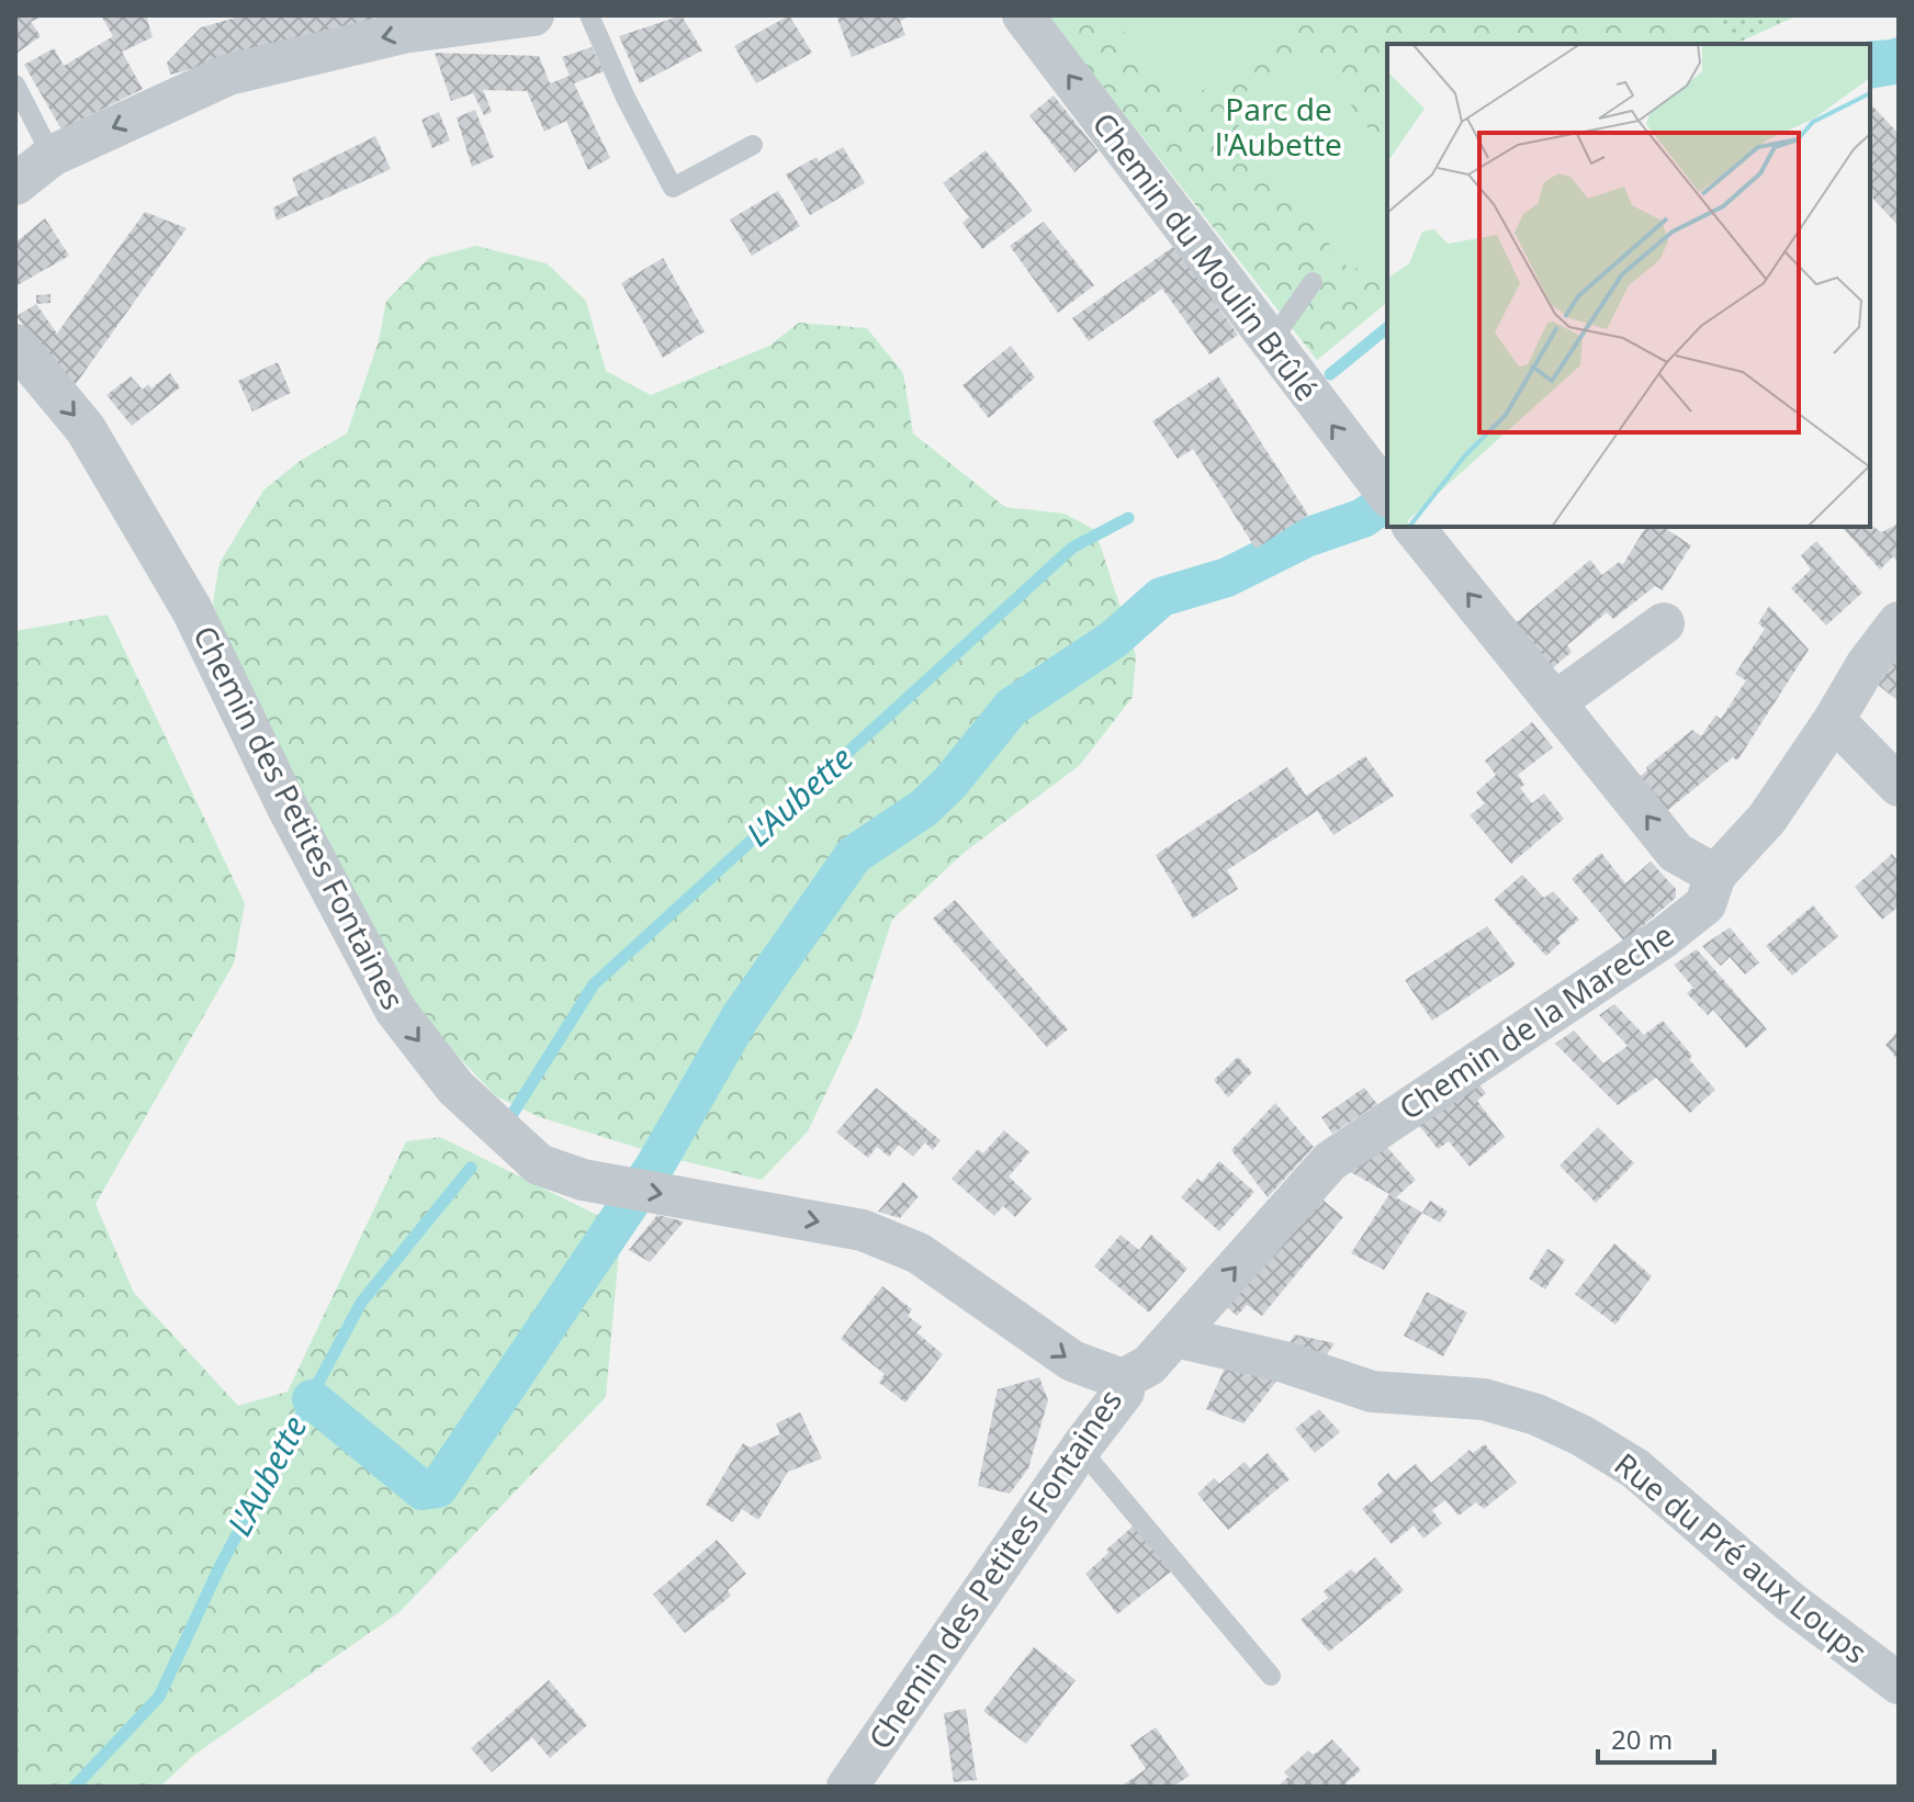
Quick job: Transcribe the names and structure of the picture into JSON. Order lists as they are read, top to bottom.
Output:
{
  "streets": {
    "street": [
      "Chemin du Moulin Brûlé",
      "Chemin des Petites Fontaines",
      "Chemin de la Mareche",
      "Rue du Pré aux Loups"
    ]
  },
  "crossings": [
    ["Chemin des Petites Fontaines", "Chemin de la Mareche"],
    ["Chemin de la Mareche", "Rue du Pré aux Loups"]
  ],
  "one_way": ["Chemin du Moulin Brûlé", "Chemin des Petites Fontaines", "Chemin de la Mareche"],
  "water": ["L'Aubette"],
  "parks": ["Parc de l'Aubette"],
  "scale_bar": "20 m"
}
